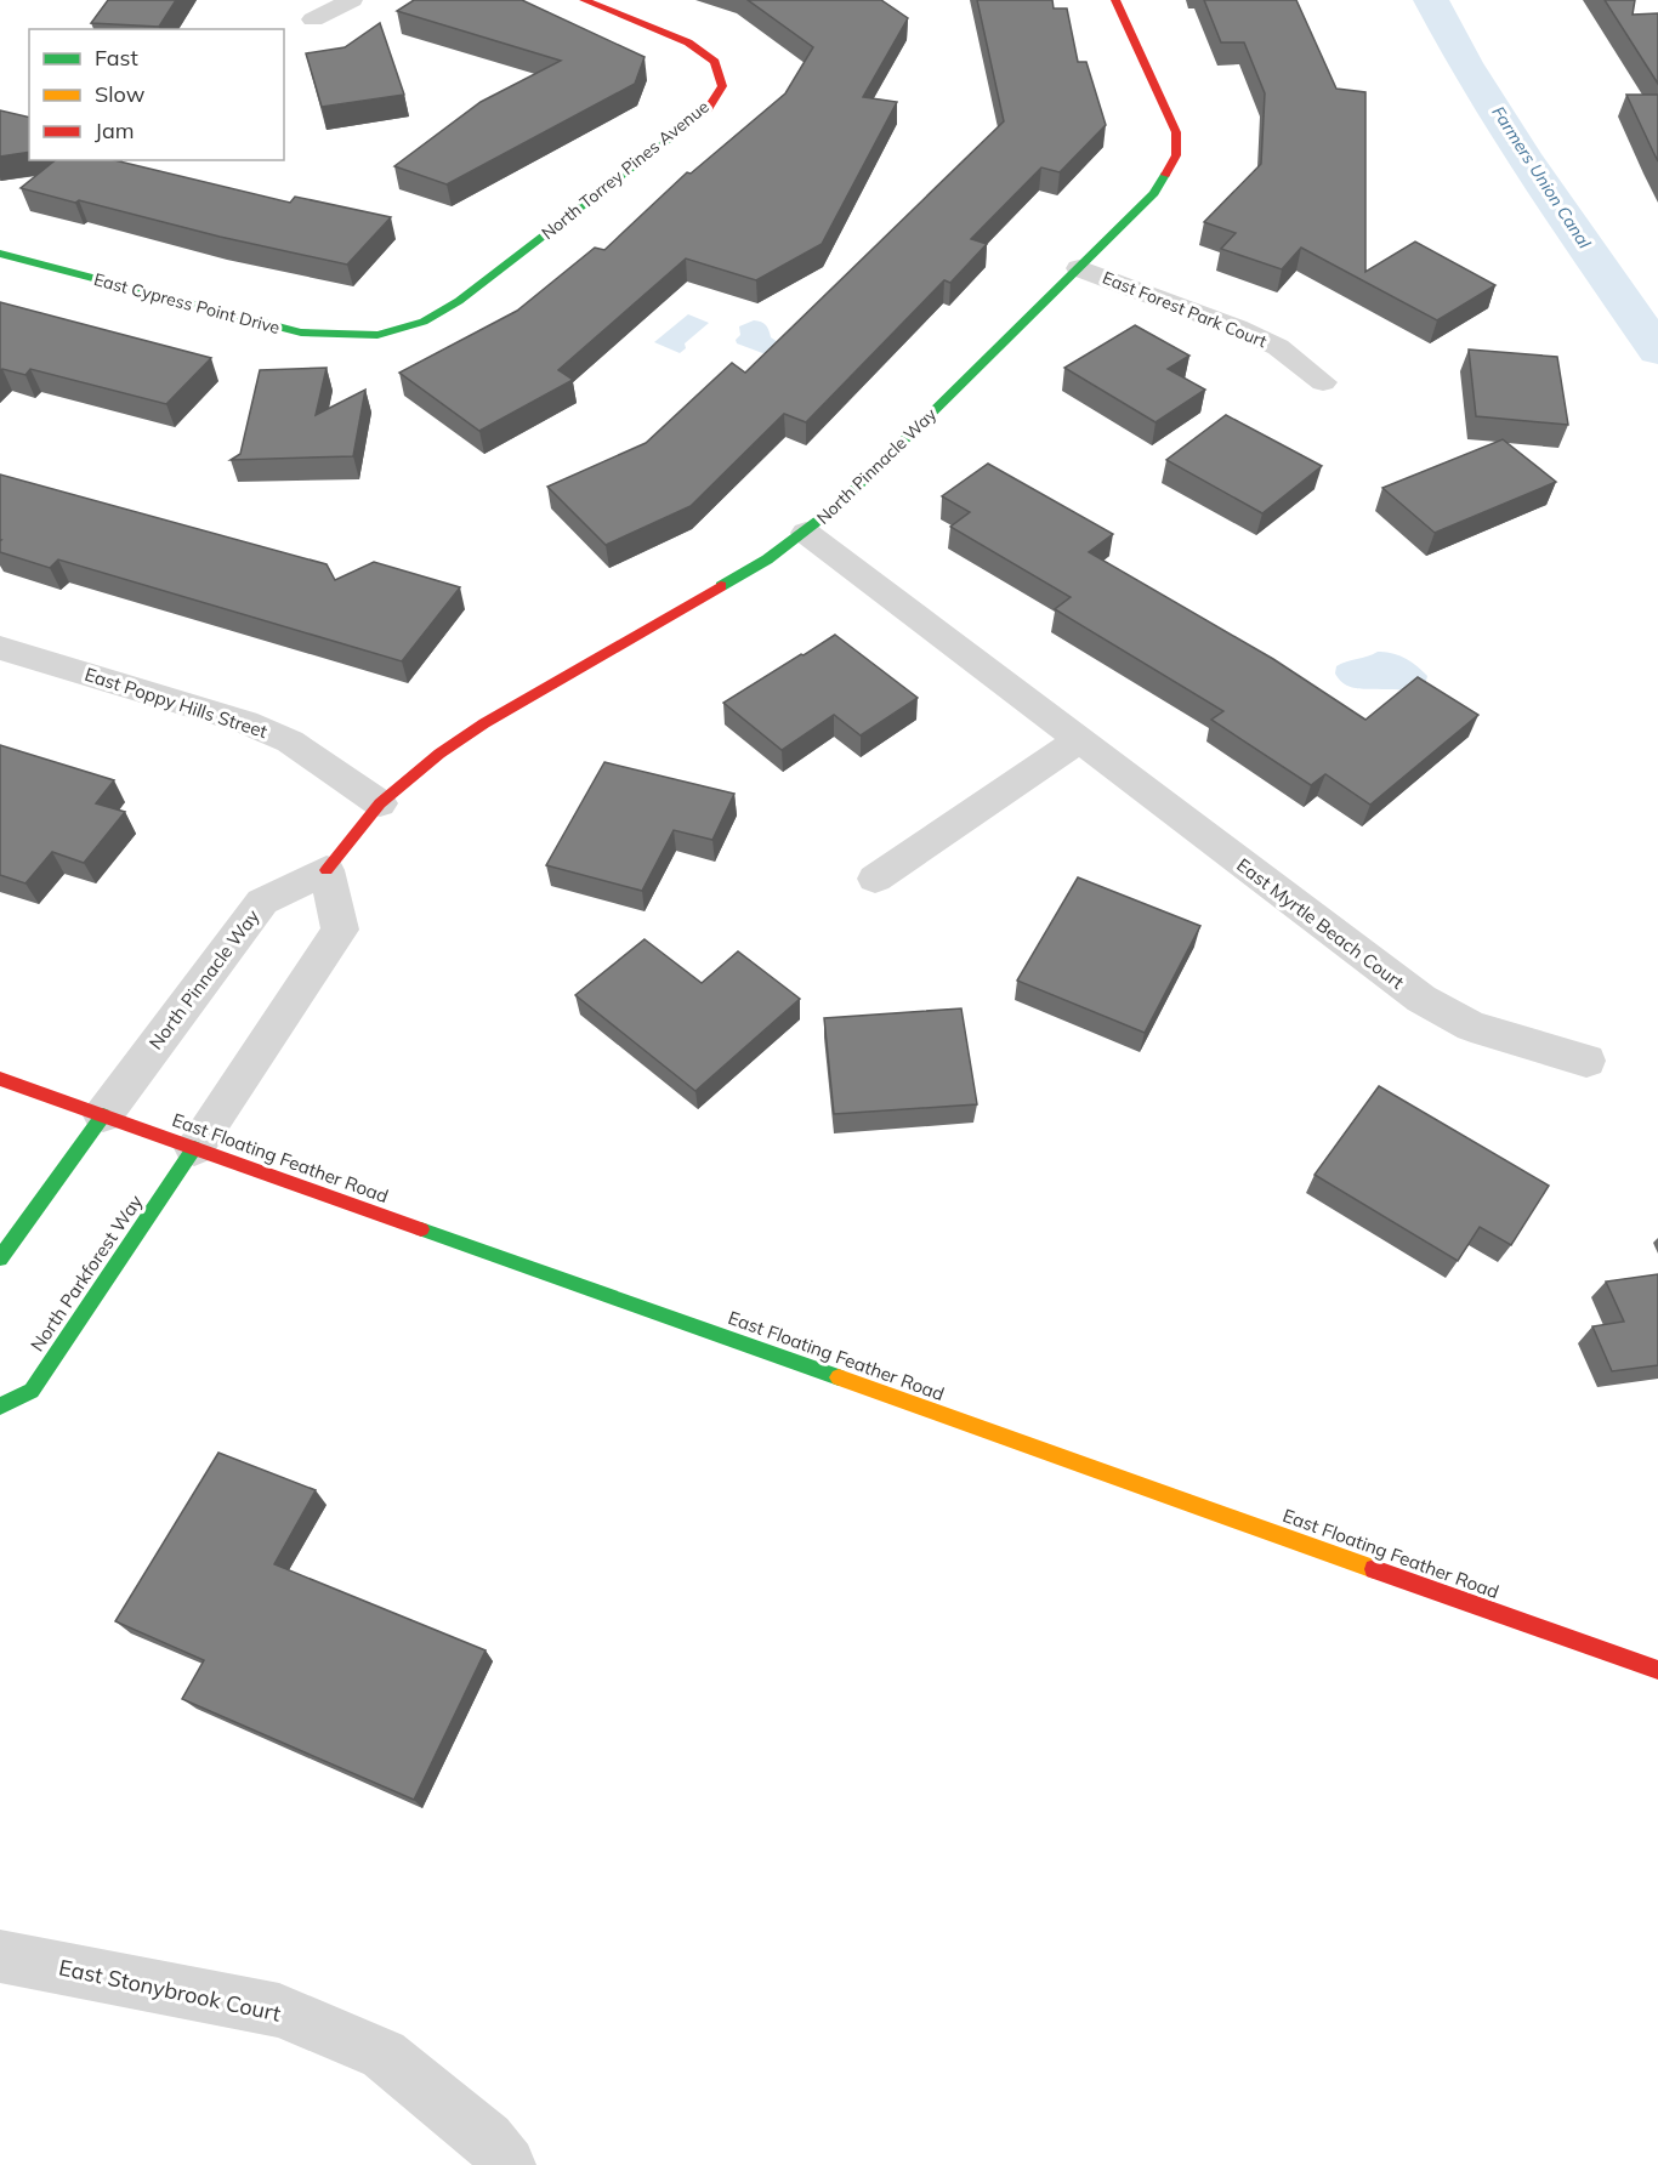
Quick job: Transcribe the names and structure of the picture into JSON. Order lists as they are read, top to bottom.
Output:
{
  "streets": {
    "street": [
      "North Torrey Pines Avenue",
      "East Cypress Point Drive",
      "East Forest Park Court",
      "North Pinnacle Way",
      "East Poppy Hills Street",
      "East Myrtle Beach Court",
      "East Floating Feather Road",
      "North Parkforest Way",
      "East Stonybrook Court"
    ]
  },
  "crossings": [
    ["North Torrey Pines Avenue", "East Cypress Point Drive"],
    ["East Forest Park Court", "North Pinnacle Way"],
    ["North Pinnacle Way", "East Poppy Hills Street"],
    ["North Pinnacle Way", "East Myrtle Beach Court"],
    ["North Pinnacle Way", "East Floating Feather Road"],
    ["East Floating Feather Road", "North Parkforest Way"]
  ],
  "water": ["Farmers Union Canal"],
  "legend": ["Fast", "Slow", "Jam"]
}
